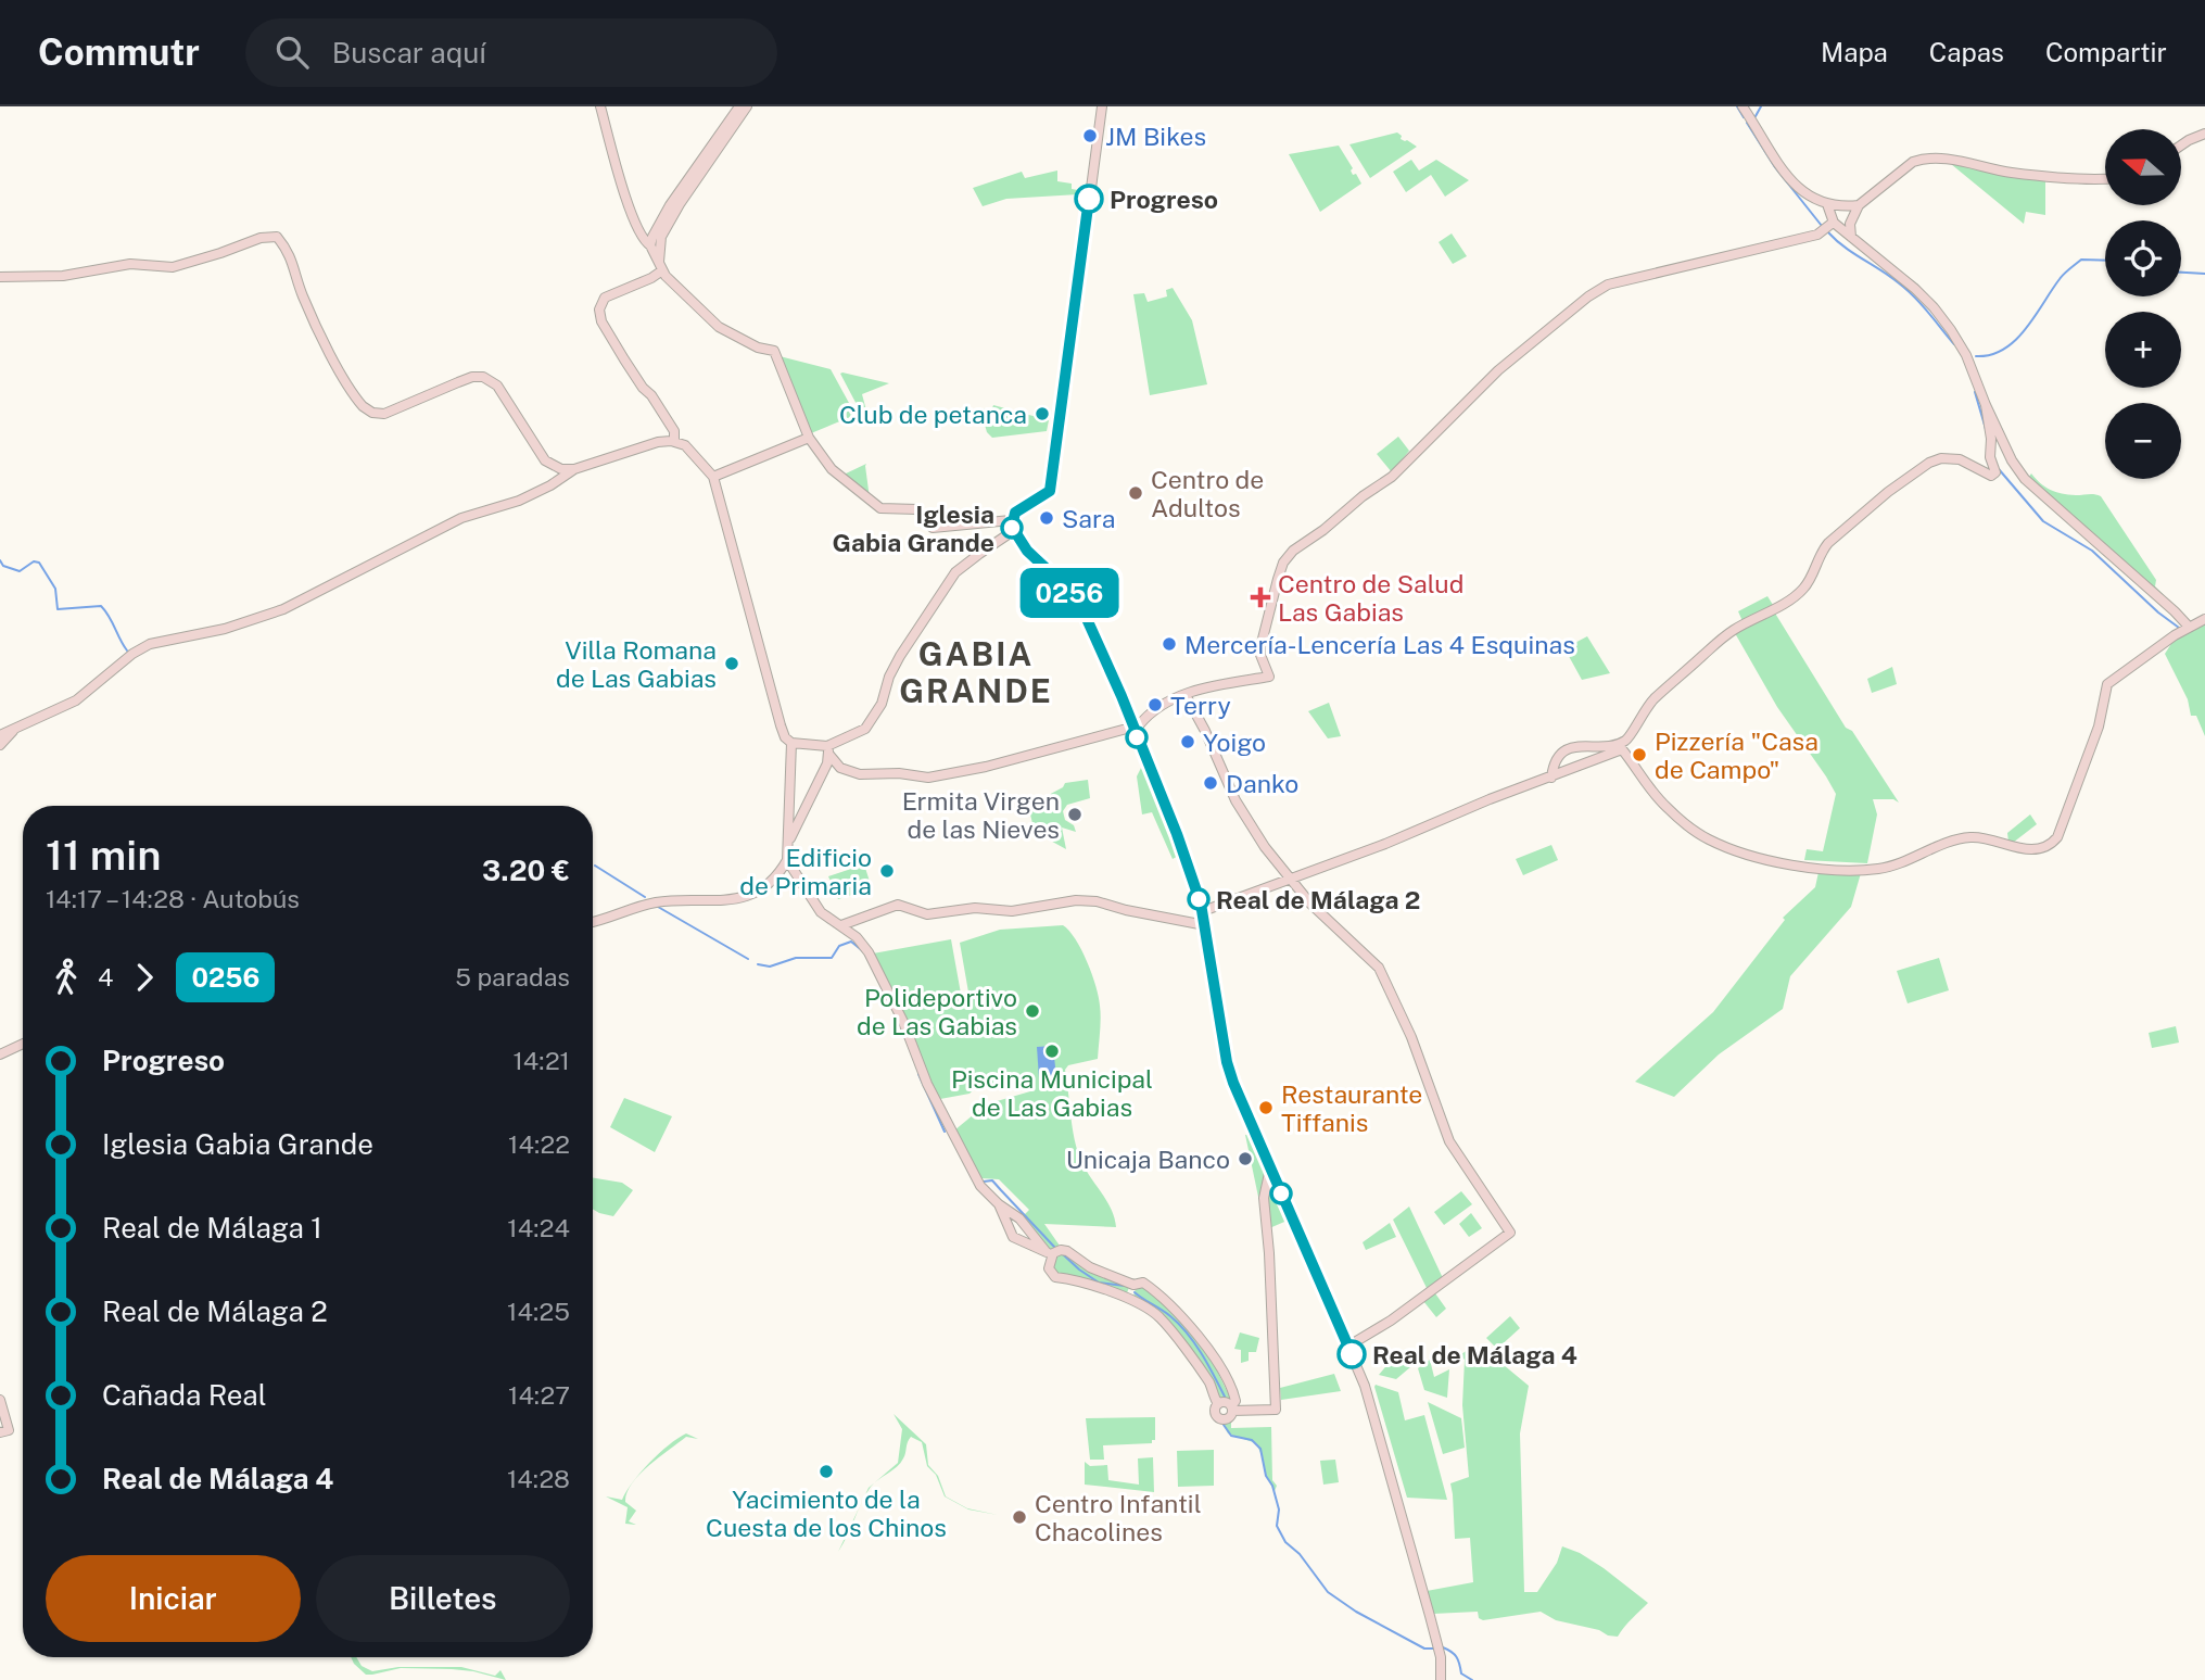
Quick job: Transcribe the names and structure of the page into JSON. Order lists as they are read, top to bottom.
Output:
{
  "districts": ["GABIA GRANDE"],
  "places": {
    "other": [
      "JM Bikes",
      "Progreso",
      "Club de petanca",
      "Centro de Adultos",
      "Sara",
      "Iglesia Gabia Grande",
      "Mercería-Lencería Las 4 Esquinas",
      "Villa Romana de Las Gabias",
      "Terry",
      "Yoigo",
      "Pizzería \"Casa de Campo\"",
      "Danko",
      "Ermita Virgen de las Nieves",
      "Edificio de Primaria",
      "Real de Málaga 2",
      "Polideportivo de Las Gabias",
      "Piscina Municipal de Las Gabias",
      "Restaurante Tiffanis",
      "Unicaja Banco",
      "Real de Málaga 4",
      "Yacimiento de la Cuesta de los Chinos",
      "Centro Infantil Chacolines"
    ],
    "health": ["Centro de Salud Las Gabias"]
  },
  "lines": ["bus line 0256"],
  "north": "left",
  "page": {
    "header": "Commutr",
    "search": "Buscar aquí",
    "nav": ["Mapa", "Capas", "Compartir"],
    "on_map": "0256",
    "map_buttons": ["+", "−"],
    "heading": ["11 min", "14:17 – 14:28 · Autobús", "3.20 €"],
    "legs": ["4", "0256", "5 paradas"],
    "list": [
      {
        "name": "Progreso",
        "value": "14:21"
      },
      {
        "name": "Iglesia Gabia Grande",
        "value": "14:22"
      },
      {
        "name": "Real de Málaga 1",
        "value": "14:24"
      },
      {
        "name": "Real de Málaga 2",
        "value": "14:25"
      },
      {
        "name": "Cañada Real",
        "value": "14:27"
      },
      {
        "name": "Real de Málaga 4",
        "value": "14:28"
      }
    ],
    "buttons": ["Iniciar", "Billetes"]
  }
}
